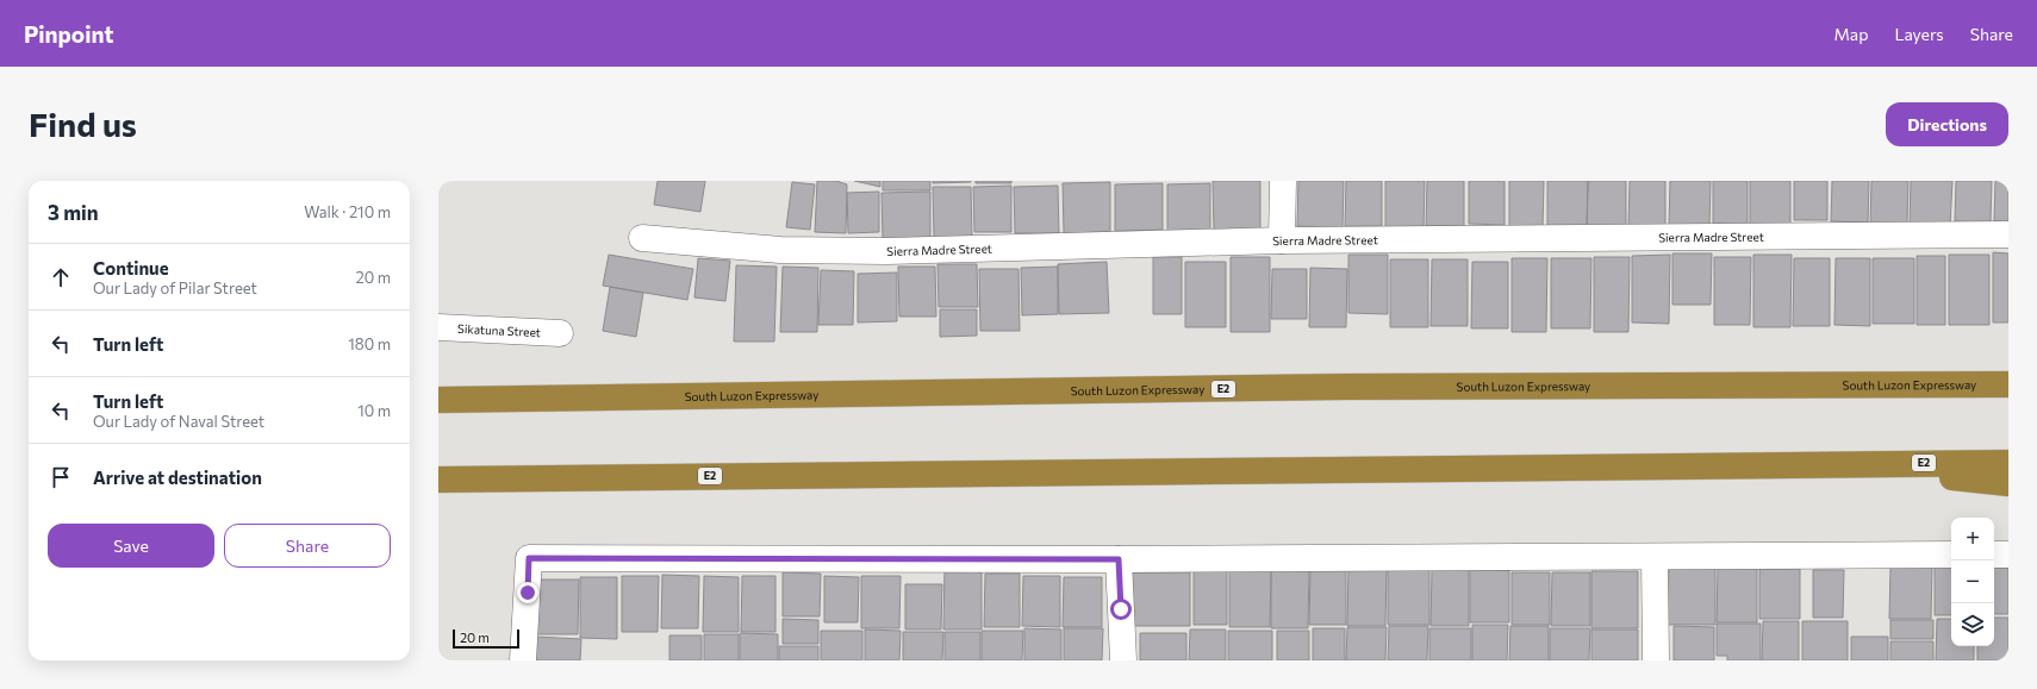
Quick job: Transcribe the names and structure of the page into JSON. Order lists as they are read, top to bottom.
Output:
{
  "streets": {
    "highway": ["South Luzon Expressway", "E2"],
    "street": ["Sierra Madre Street", "Sikatuna Street"]
  },
  "scale_bar": "20 m",
  "page": {
    "header": "Pinpoint",
    "nav": ["Map", "Layers", "Share"],
    "buttons": [
      "Directions",
      ["Save", "Share"]
    ],
    "title": "Find us",
    "heading": ["3 min", "Walk · 210 m"],
    "list": [
      ["Continue", "Our Lady of Pilar Street", "20 m"],
      ["Turn left", "180 m"],
      ["Turn left", "Our Lady of Naval Street", "10 m"],
      "Arrive at destination"
    ],
    "map_buttons": ["+", "−"],
    "scale": "20 m"
  }
}
